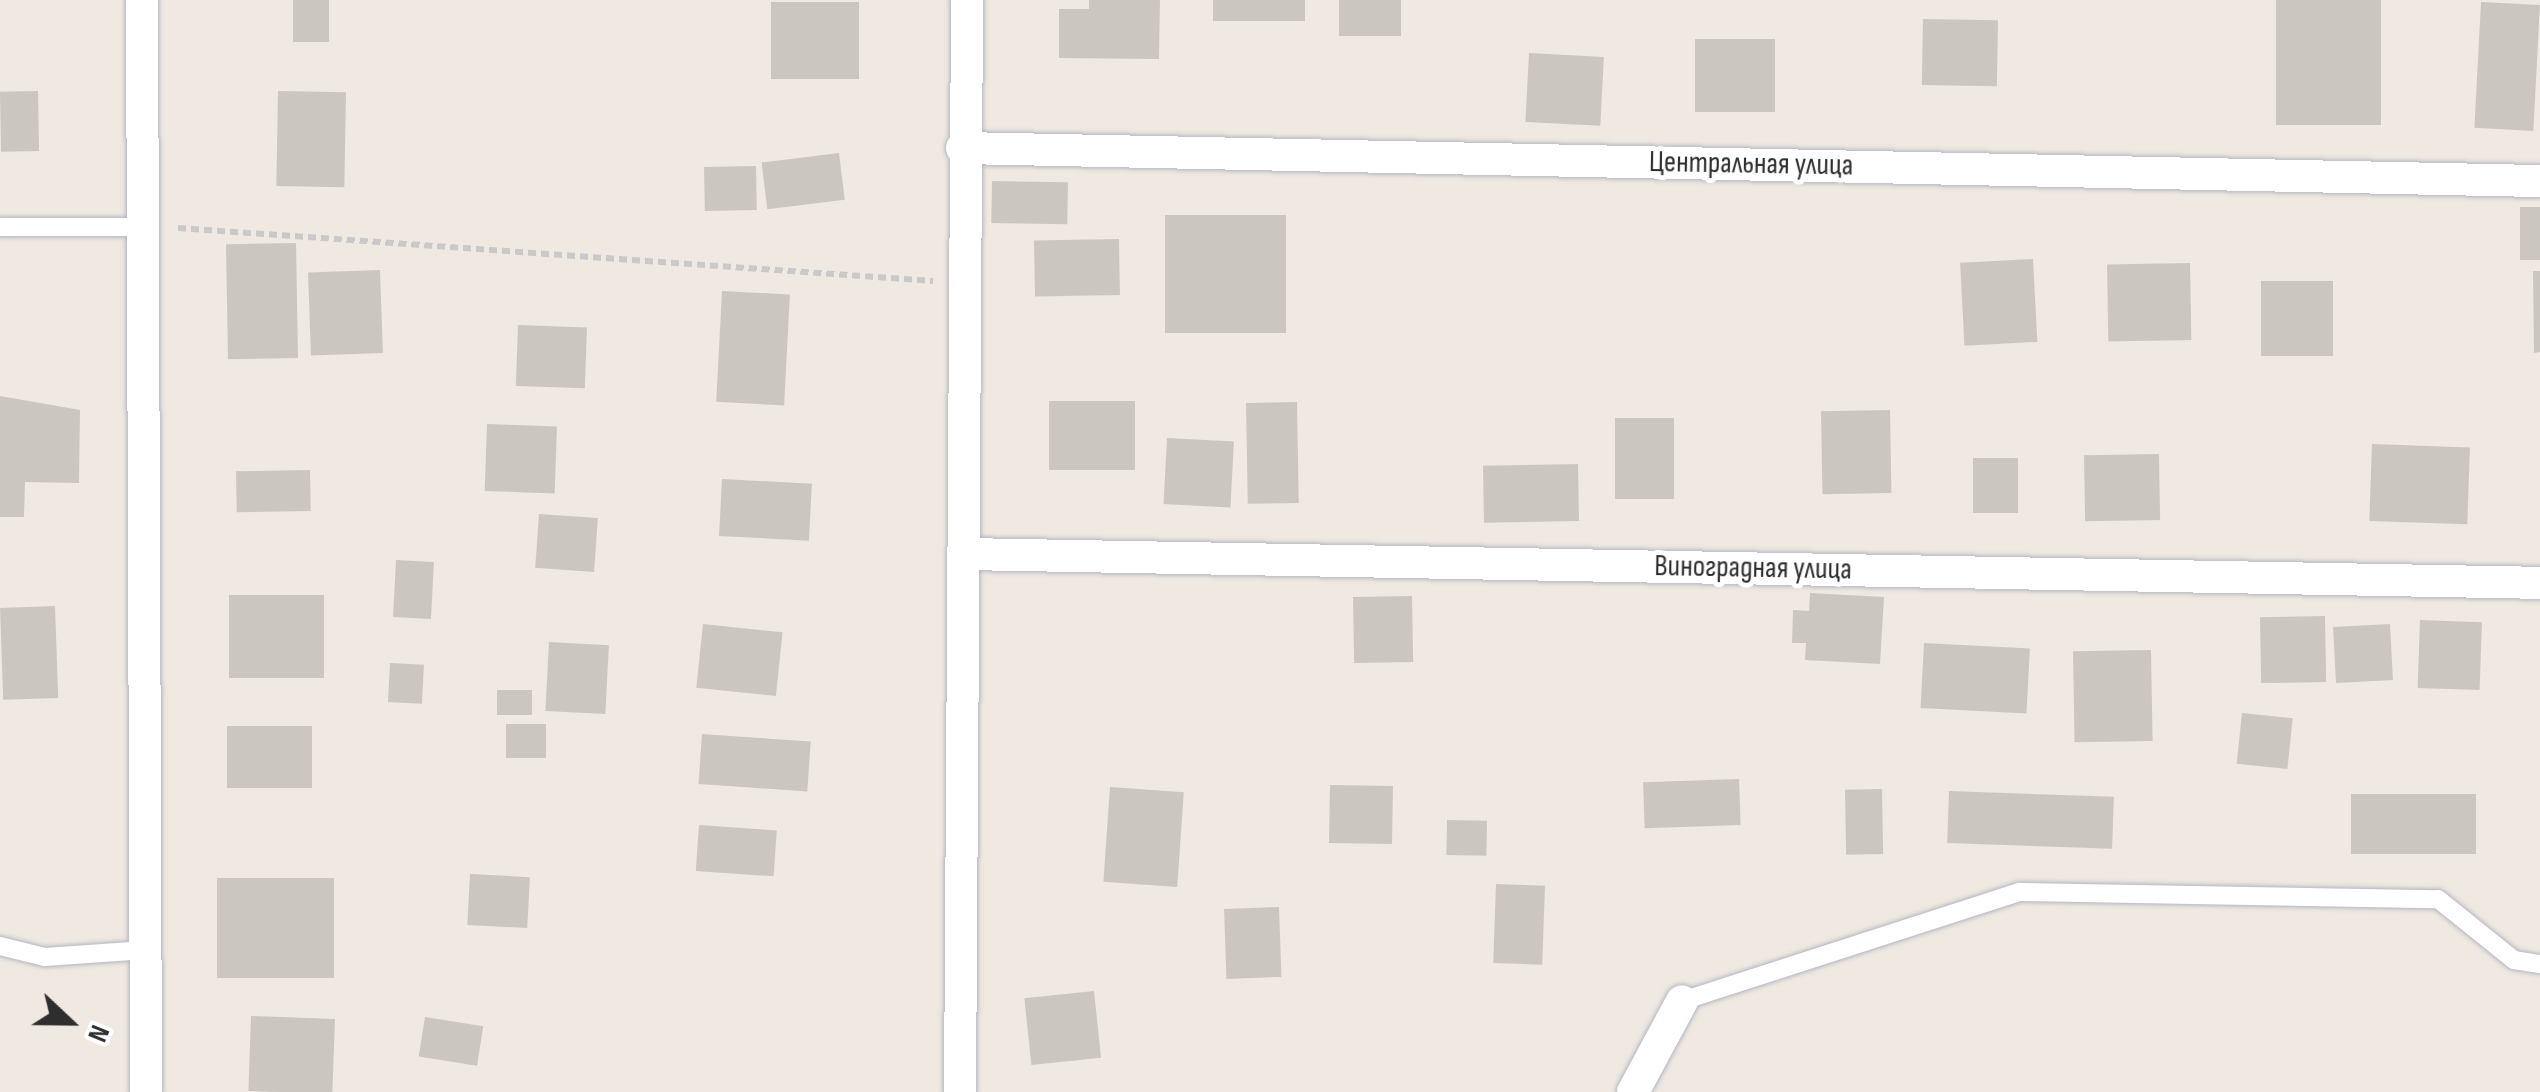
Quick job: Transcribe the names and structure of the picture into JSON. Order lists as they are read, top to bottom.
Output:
{
  "streets": {
    "street": ["Центральная улица", "Виноградная улица"]
  },
  "north": "right"
}
